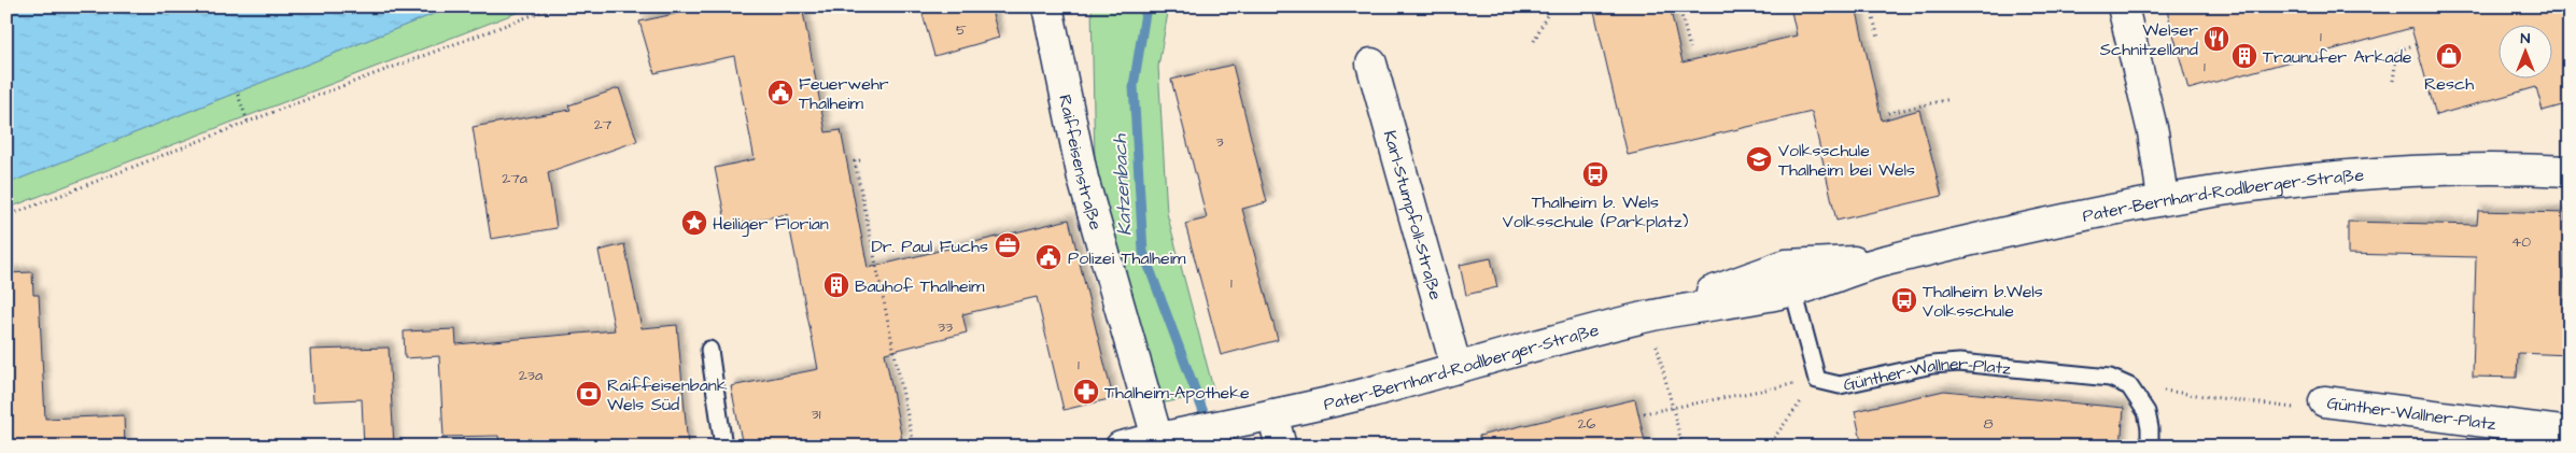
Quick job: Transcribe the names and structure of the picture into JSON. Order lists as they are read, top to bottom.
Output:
{
  "streets": {
    "main road": [
      "Raiffeisenstraße",
      "Pater-Bernhard-Rodlberger-Straße",
      "Karl-Stumpfoll-Straße",
      "Günther-Wallner-Platz"
    ]
  },
  "crossings": [
    ["Raiffeisenstraße", "Pater-Bernhard-Rodlberger-Straße"],
    ["Pater-Bernhard-Rodlberger-Straße", "Karl-Stumpfoll-Straße"],
    ["Pater-Bernhard-Rodlberger-Straße", "Günther-Wallner-Platz"]
  ],
  "water": ["Katzenbach"],
  "places": {
    "restaurant": ["Welser Schnitzelland"],
    "building": ["Traunufer Arkade", "Bauhof Thalheim"],
    "shop": ["Resch"],
    "public building": ["Feuerwehr Thalheim", "Polizei Thalheim"],
    "school or university": ["Volksschule Thalheim bei Wels"],
    "bus stop": ["Thalheim b. Wels Volksschule (Parkplatz)", "Thalheim b.Wels Volksschule"],
    "place": ["Heiliger Florian"],
    "office": ["Dr. Paul Fuchs"],
    "pharmacy": ["Thalheim-Apotheke"],
    "bank": ["Raiffeisenbank Wels Süd"]
  },
  "house_numbers": [
    "5",
    "1",
    "1",
    "27",
    "3",
    "27a",
    "40",
    "1",
    "33",
    "1",
    "23a",
    "31",
    "26",
    "8"
  ],
  "north": "top"
}
